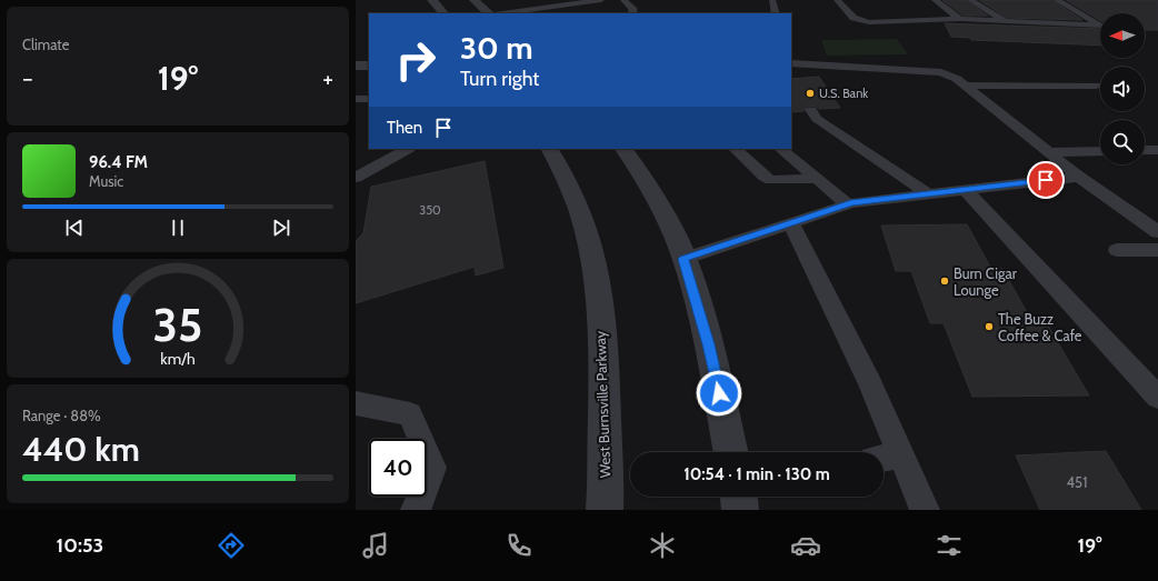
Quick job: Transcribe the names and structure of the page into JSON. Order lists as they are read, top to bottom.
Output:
{
  "streets": {
    "street": ["West Burnsville Parkway"]
  },
  "places": ["U.S. Bank", "Burn Cigar Lounge", "The Buzz Coffee & Cafe"],
  "house_numbers": ["350", "451"],
  "north": "left",
  "page": {
    "tile": [
      "Climate",
      ["Range · 88%", "440 km"]
    ],
    "turn": ["30 m", "Turn right"],
    "heat": ["−", "19°", "+"],
    "then": "Then",
    "song": ["96.4 FM", "Music"],
    "limit": "40",
    "trip": "10:54 · 1 min · 130 m",
    "tabs": ["10:53", "19°"],
    "gauge": ["35", "km/h"]
  }
}
